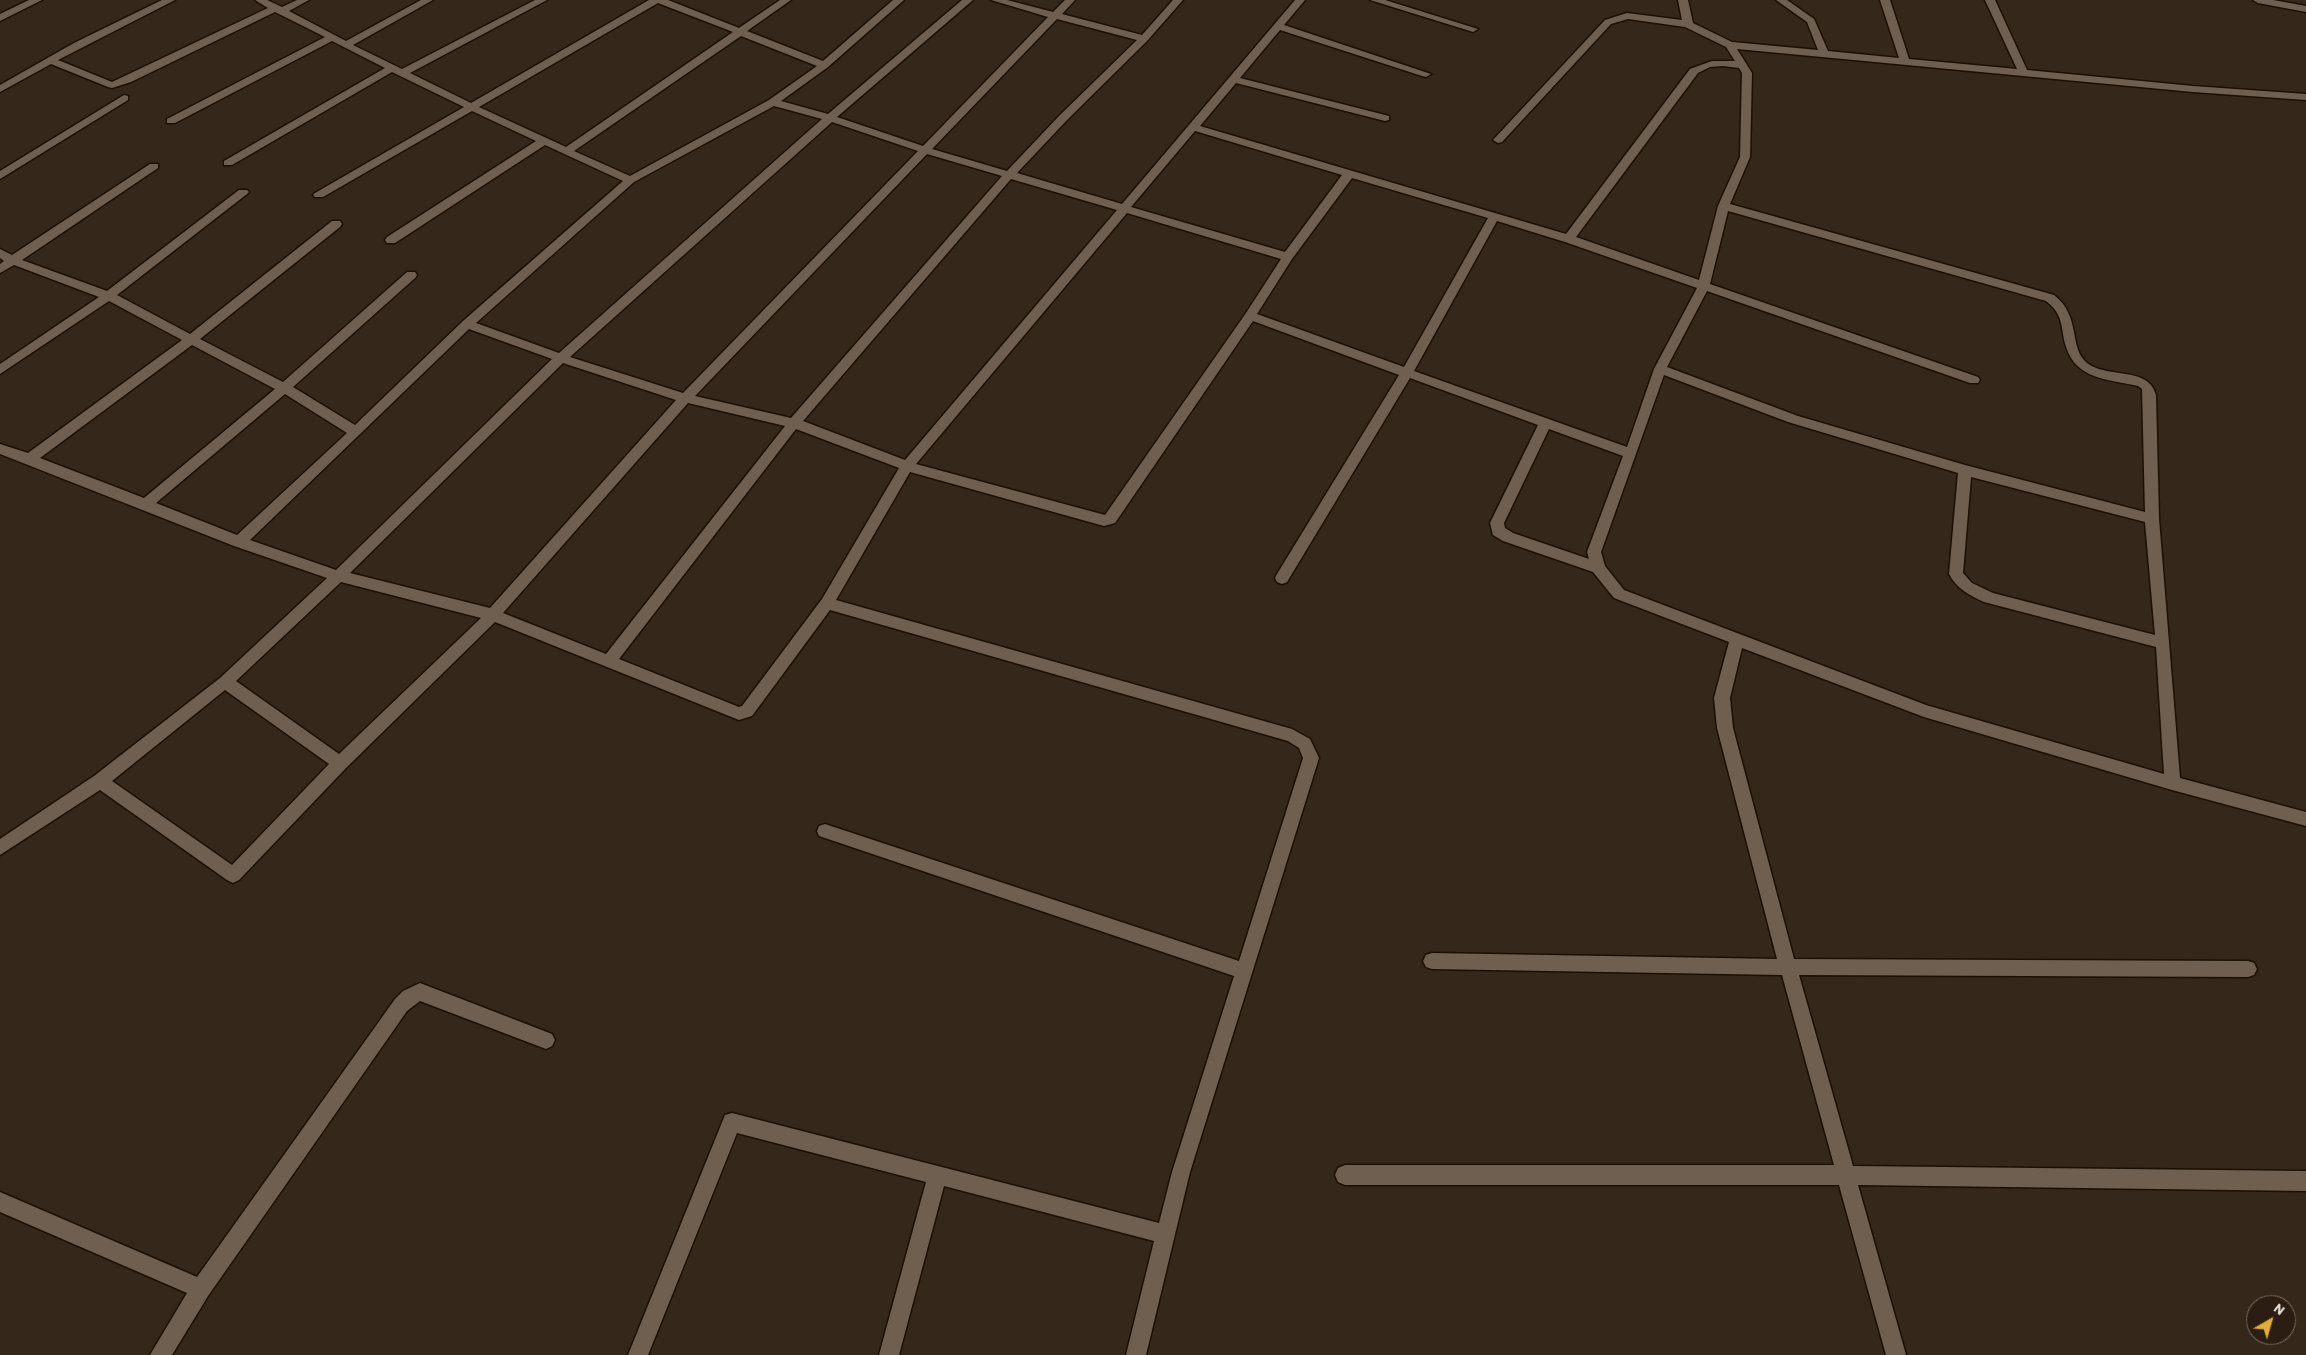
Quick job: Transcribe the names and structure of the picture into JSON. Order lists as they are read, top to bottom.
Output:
{
  "north": "top right"
}
